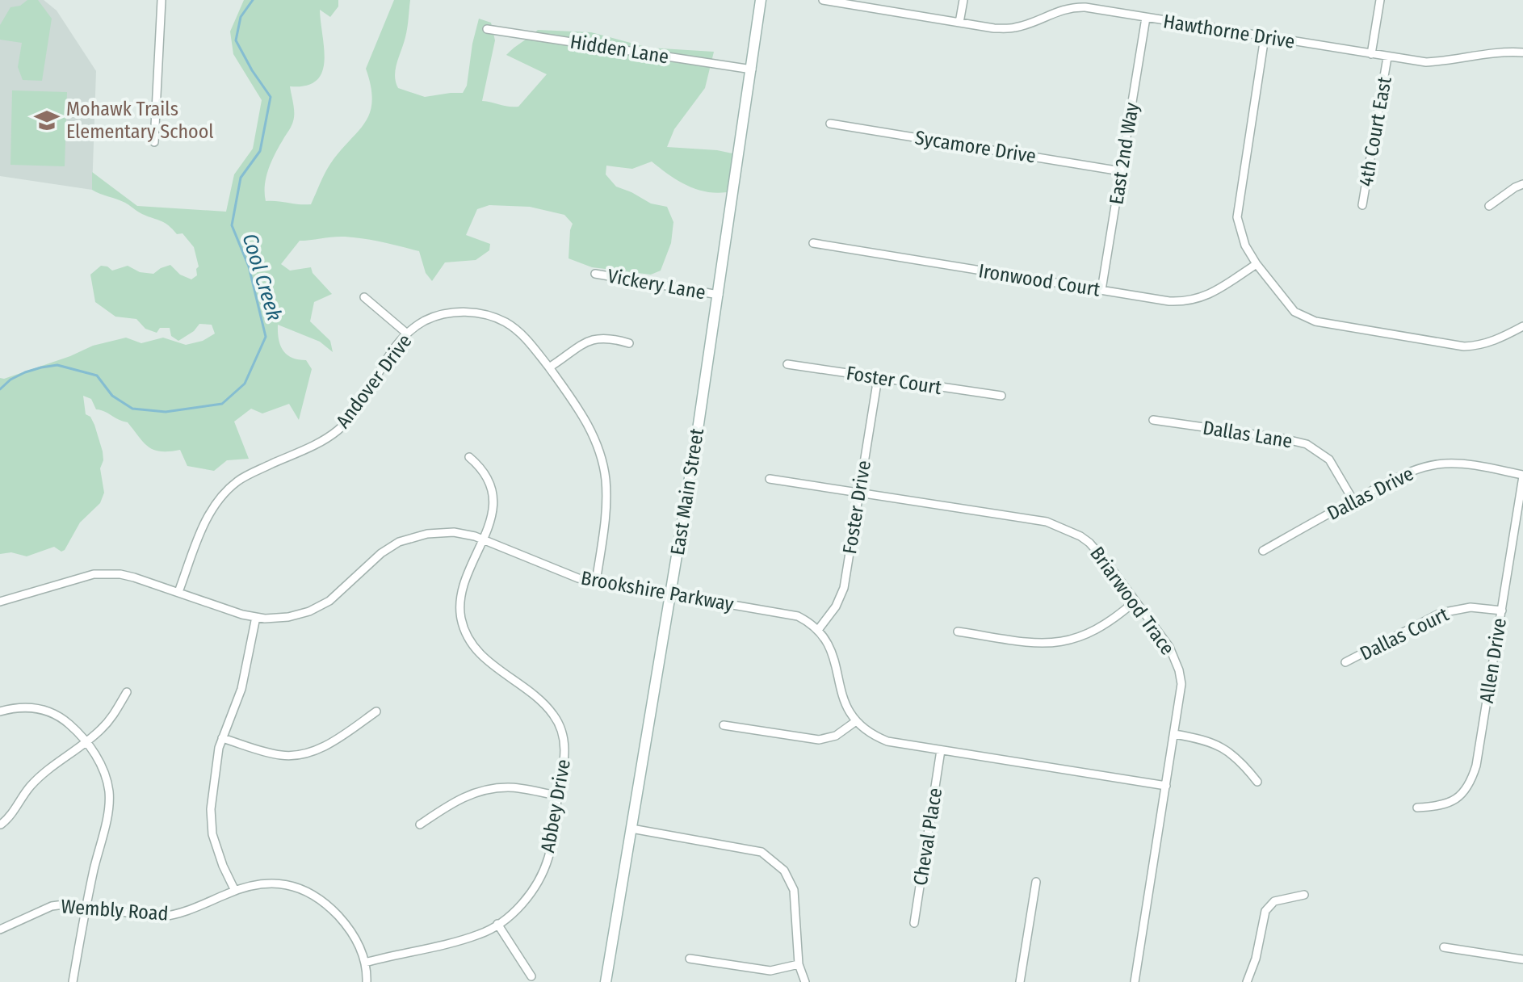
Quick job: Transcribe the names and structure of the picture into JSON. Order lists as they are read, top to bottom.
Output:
{
  "streets": {
    "main road": ["East Main Street"],
    "street": [
      "Hawthorne Drive",
      "Hidden Lane",
      "4th Court East",
      "Sycamore Drive",
      "East 2nd Way",
      "Ironwood Court",
      "Vickery Lane",
      "Foster Court",
      "Andover Drive",
      "Dallas Lane",
      "Dallas Drive",
      "Foster Drive",
      "Brookshire Parkway",
      "Briarwood Trace",
      "Dallas Court",
      "Allen Drive",
      "Abbey Drive",
      "Cheval Place",
      "Wembly Road"
    ]
  },
  "crossings": [
    ["Hawthorne Drive", "4th Court East"],
    ["Hawthorne Drive", "East 2nd Way"],
    ["Hidden Lane", "East Main Street"],
    ["Sycamore Drive", "East 2nd Way"],
    ["East 2nd Way", "Ironwood Court"],
    ["Vickery Lane", "East Main Street"],
    ["Foster Court", "Foster Drive"],
    ["Andover Drive", "Brookshire Parkway"],
    ["Dallas Lane", "Dallas Drive"],
    ["East Main Street", "Brookshire Parkway"],
    ["Dallas Drive", "Allen Drive"],
    ["Foster Drive", "Brookshire Parkway"],
    ["Foster Drive", "Briarwood Trace"],
    ["Brookshire Parkway", "Abbey Drive"],
    ["Dallas Court", "Allen Drive"],
    ["Abbey Drive", "Wembly Road"]
  ],
  "water": ["Cool Creek"],
  "places": {
    "school or university": ["Mohawk Trails Elementary School"]
  }
}
